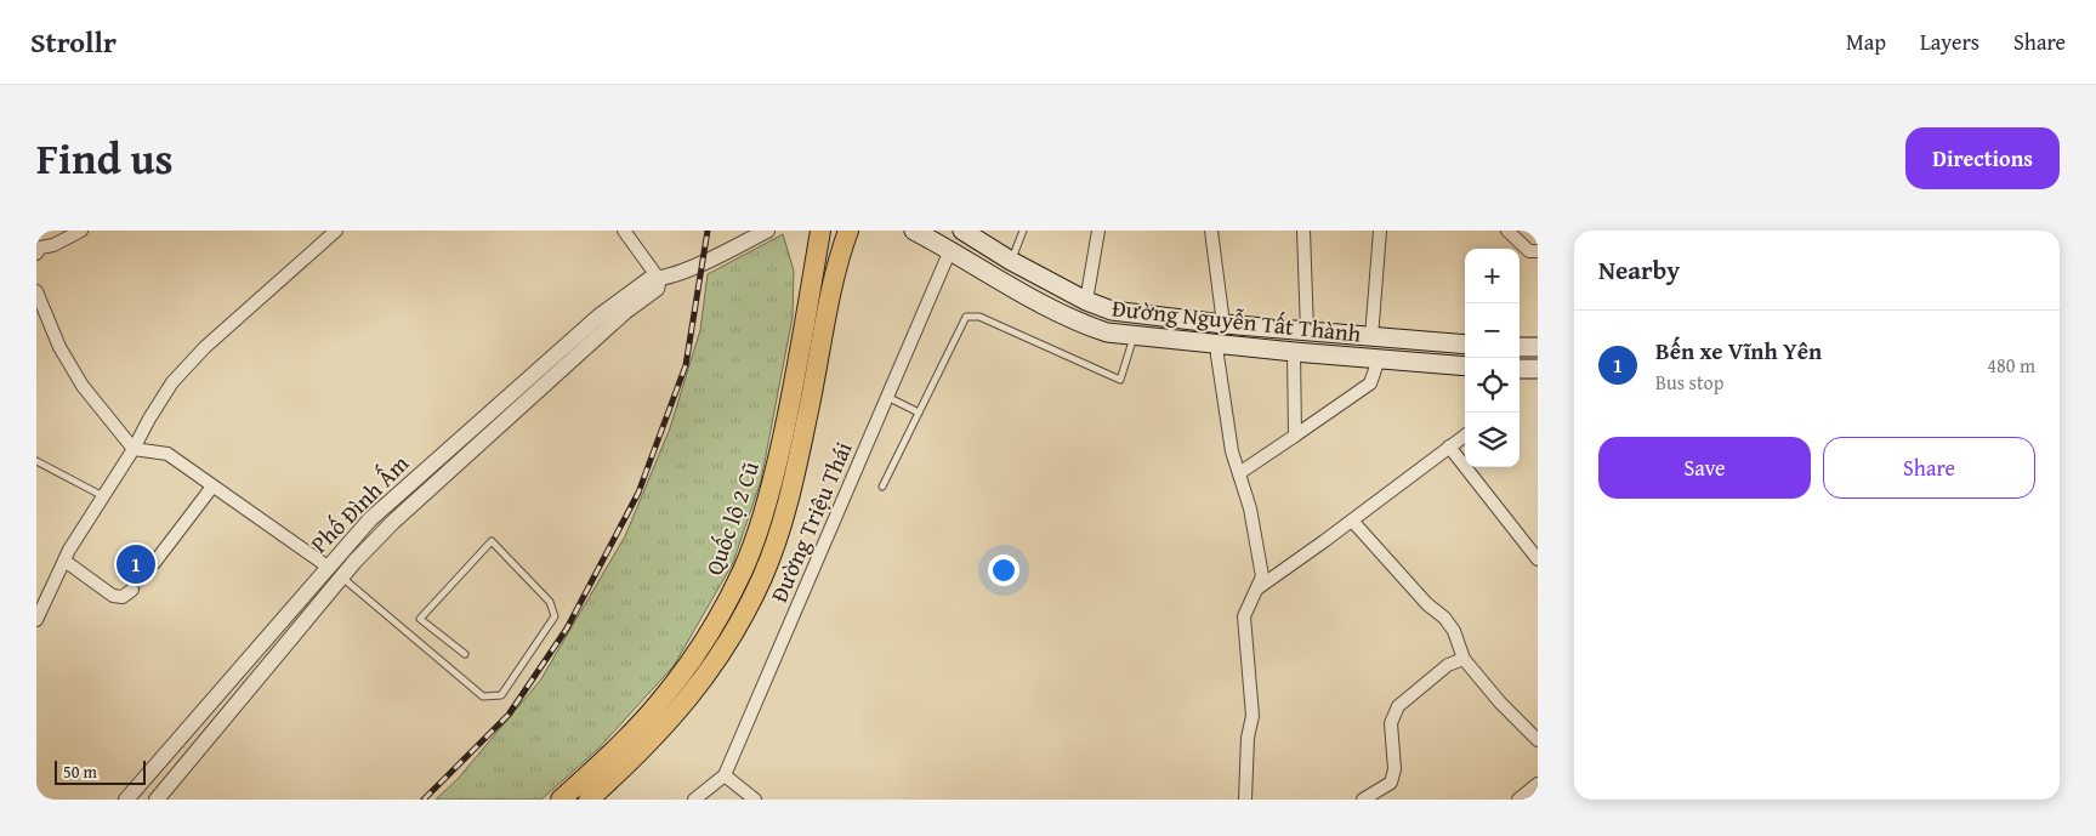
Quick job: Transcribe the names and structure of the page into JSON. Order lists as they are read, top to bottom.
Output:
{
  "streets": {
    "main road": ["Đường Nguyễn Tất Thành", "Quốc lộ 2 Cũ"],
    "street": ["Phố Đình Ấm", "Đường Triệu Thái"]
  },
  "crossings": [
    ["Đường Nguyễn Tất Thành", "Đường Triệu Thái"]
  ],
  "scale_bar": "50 m",
  "page": {
    "header": "Strollr",
    "nav": ["Map", "Layers", "Share"],
    "title": "Find us",
    "buttons": [
      "Directions",
      ["Save", "Share"]
    ],
    "heading": "Nearby",
    "map_buttons": ["+", "−"],
    "list": [
      {
        "mark": "1",
        "name": "Bến xe Vĩnh Yên",
        "note": "Bus stop",
        "value": "480 m"
      }
    ],
    "pins": "1",
    "scale": "50 m"
  }
}
